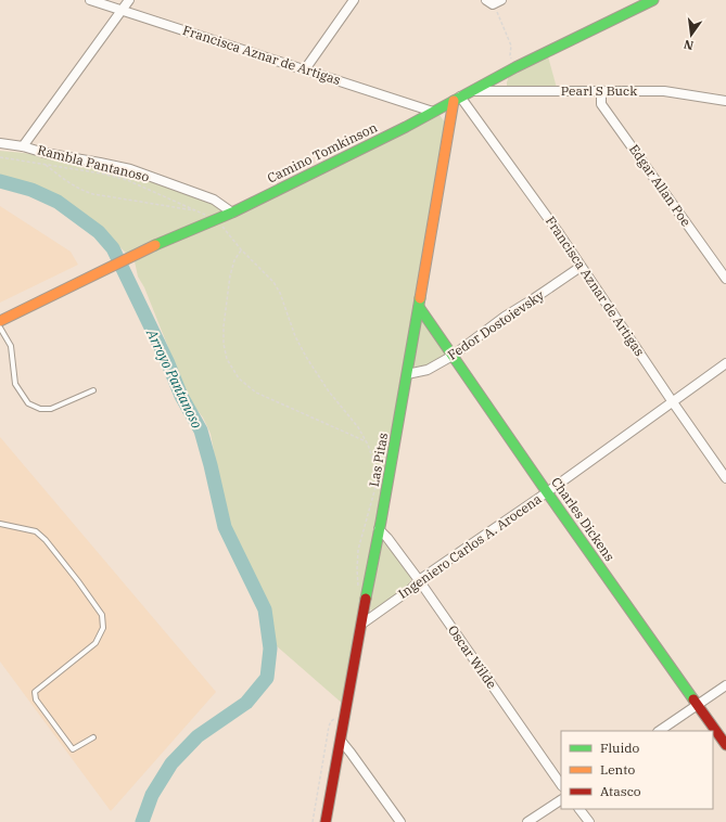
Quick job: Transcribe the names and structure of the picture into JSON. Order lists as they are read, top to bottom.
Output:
{
  "streets": {
    "street": [
      "Francisca Aznar de Artigas",
      "Pearl S Buck",
      "Camino Tomkinson",
      "Rambla Pantanoso",
      "Edgar Allan Poe",
      "Fedor Dostoievsky",
      "Las Pitas",
      "Charles Dickens",
      "Ingeniero Carlos A. Arocena",
      "Oscar Wilde"
    ]
  },
  "crossings": [
    ["Francisca Aznar de Artigas", "Camino Tomkinson"],
    ["Francisca Aznar de Artigas", "Fedor Dostoievsky"],
    ["Francisca Aznar de Artigas", "Las Pitas"],
    ["Francisca Aznar de Artigas", "Ingeniero Carlos A. Arocena"],
    ["Pearl S Buck", "Camino Tomkinson"],
    ["Pearl S Buck", "Edgar Allan Poe"],
    ["Camino Tomkinson", "Rambla Pantanoso"],
    ["Camino Tomkinson", "Las Pitas"],
    ["Fedor Dostoievsky", "Las Pitas"],
    ["Fedor Dostoievsky", "Charles Dickens"],
    ["Las Pitas", "Charles Dickens"],
    ["Las Pitas", "Ingeniero Carlos A. Arocena"],
    ["Las Pitas", "Oscar Wilde"],
    ["Charles Dickens", "Ingeniero Carlos A. Arocena"],
    ["Ingeniero Carlos A. Arocena", "Oscar Wilde"]
  ],
  "water": ["Arroyo Pantanoso"],
  "legend": ["Fluido", "Lento", "Atasco"],
  "north": "bottom"
}
